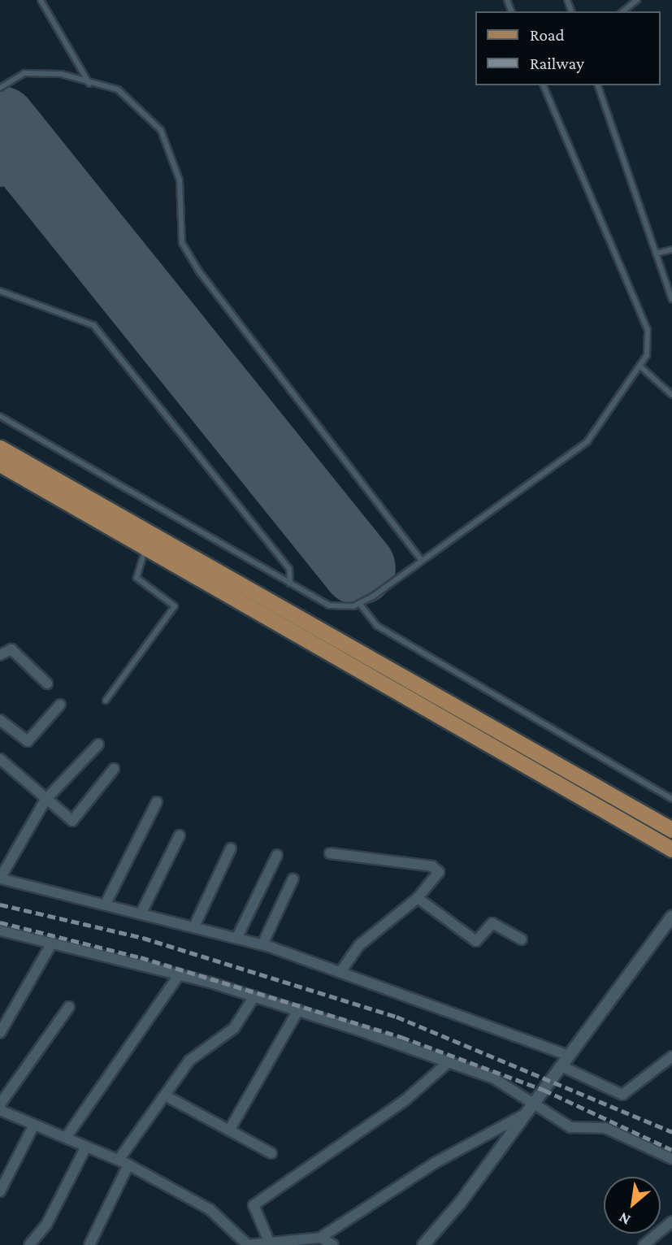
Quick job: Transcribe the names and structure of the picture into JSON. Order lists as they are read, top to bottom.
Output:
{
  "legend": ["Road", "Railway"],
  "north": "bottom left"
}
